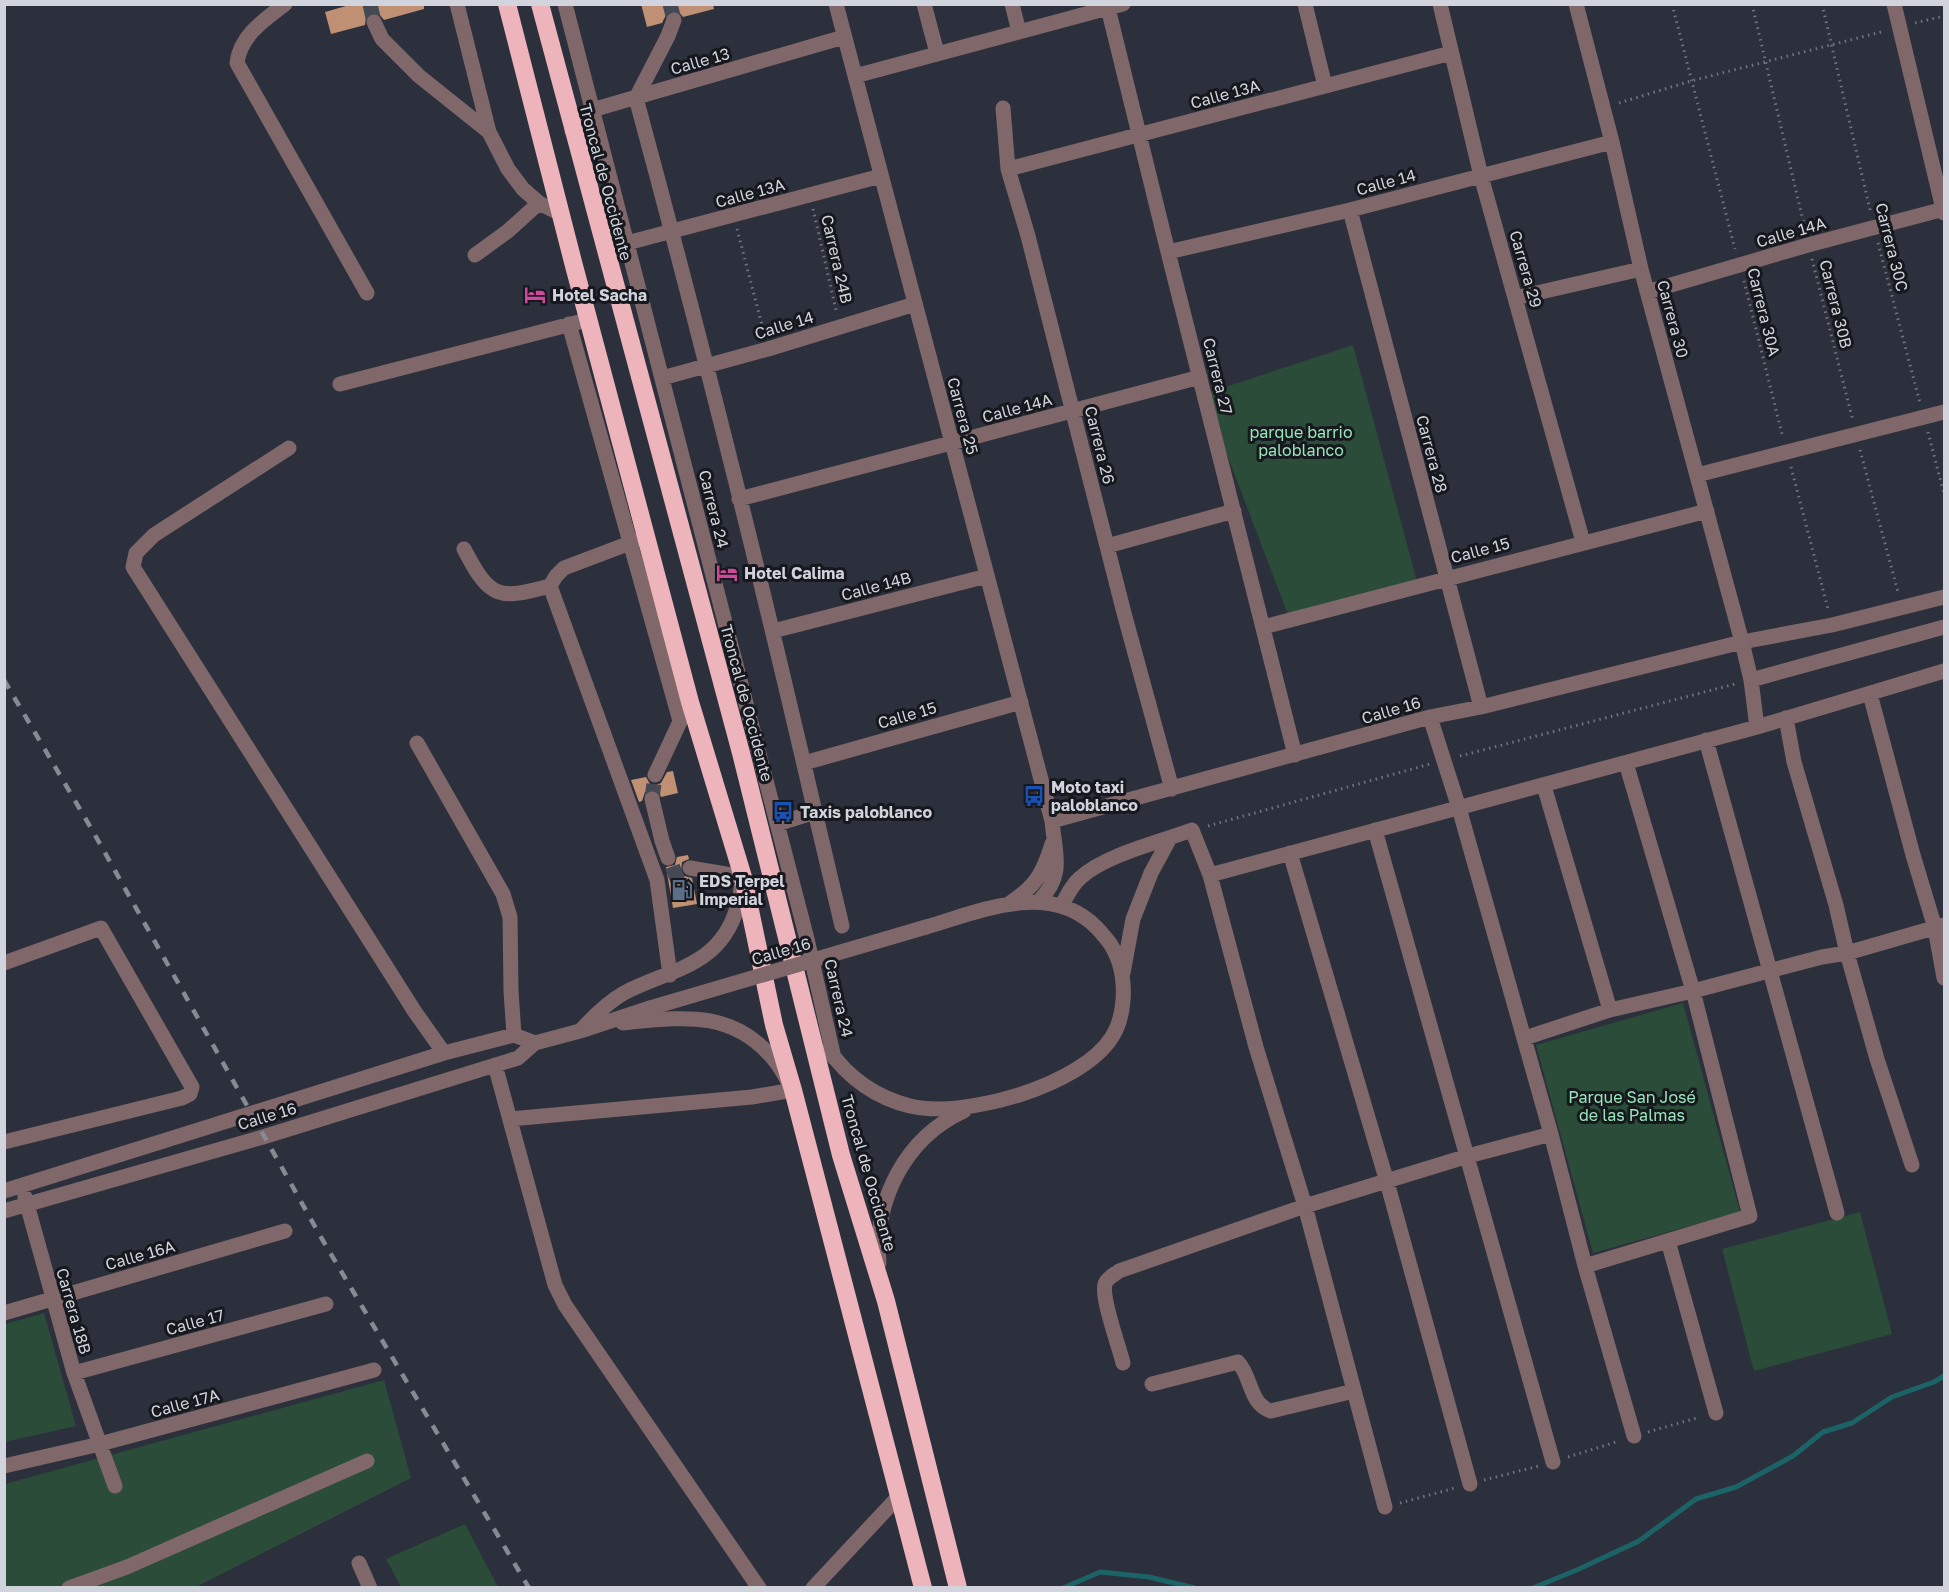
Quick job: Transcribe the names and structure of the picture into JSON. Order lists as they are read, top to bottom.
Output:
{
  "streets": {
    "highway": ["Troncal de Occidente"],
    "street": [
      "Calle 13",
      "Calle 13A",
      "Calle 14",
      "Calle 14A",
      "Carrera 29",
      "Carrera 30",
      "Carrera 27",
      "Carrera 25",
      "Carrera 26",
      "Carrera 28",
      "Carrera 24",
      "Calle 15",
      "Calle 14B",
      "Calle 16",
      "Calle 16A",
      "Carrera 18B",
      "Calle 17",
      "Calle 17A"
    ],
    "path": [
      "Carrera 30C",
      "Carrera 24B",
      "Carrera 30B",
      "Carrera 30A"
    ]
  },
  "crossings": [
    ["Calle 13", "Troncal de Occidente"],
    ["Calle 13", "Carrera 25"],
    ["Calle 13", "Carrera 24"],
    ["Calle 13A", "Carrera 24B"],
    ["Calle 13A", "Carrera 29"],
    ["Calle 13A", "Carrera 27"],
    ["Calle 13A", "Carrera 25"],
    ["Calle 13A", "Carrera 26"],
    ["Calle 13A", "Carrera 24"],
    ["Calle 14", "Carrera 24B"],
    ["Calle 14", "Carrera 29"],
    ["Calle 14", "Carrera 30"],
    ["Calle 14", "Carrera 27"],
    ["Calle 14", "Carrera 25"],
    ["Calle 14", "Carrera 28"],
    ["Calle 14", "Carrera 24"],
    ["Calle 14A", "Carrera 30C"],
    ["Calle 14A", "Carrera 30B"],
    ["Calle 14A", "Carrera 30A"],
    ["Calle 14A", "Carrera 30"],
    ["Calle 14A", "Carrera 27"],
    ["Calle 14A", "Carrera 25"],
    ["Calle 14A", "Carrera 26"],
    ["Carrera 29", "Calle 15"],
    ["Carrera 30B", "Calle 16"],
    ["Carrera 30A", "Calle 16"],
    ["Carrera 30", "Calle 15"],
    ["Carrera 30", "Calle 16"],
    ["Carrera 27", "Calle 15"],
    ["Carrera 27", "Calle 16"],
    ["Carrera 25", "Calle 15"],
    ["Carrera 25", "Calle 14B"],
    ["Carrera 25", "Calle 16"],
    ["Carrera 26", "Calle 16"],
    ["Carrera 28", "Calle 15"],
    ["Carrera 28", "Calle 16"],
    ["Calle 16", "Carrera 18B"],
    ["Calle 16A", "Carrera 18B"],
    ["Carrera 18B", "Calle 17"],
    ["Carrera 18B", "Calle 17A"]
  ],
  "parks": ["parque barrio paloblanco", "Parque San José de las Palmas"],
  "places": {
    "hotel": ["Hotel Sacha", "Hotel Calima"],
    "bus stop": ["Moto taxi paloblanco", "Taxis paloblanco"],
    "fuel station": ["EDS Terpel Imperial"]
  }
}
